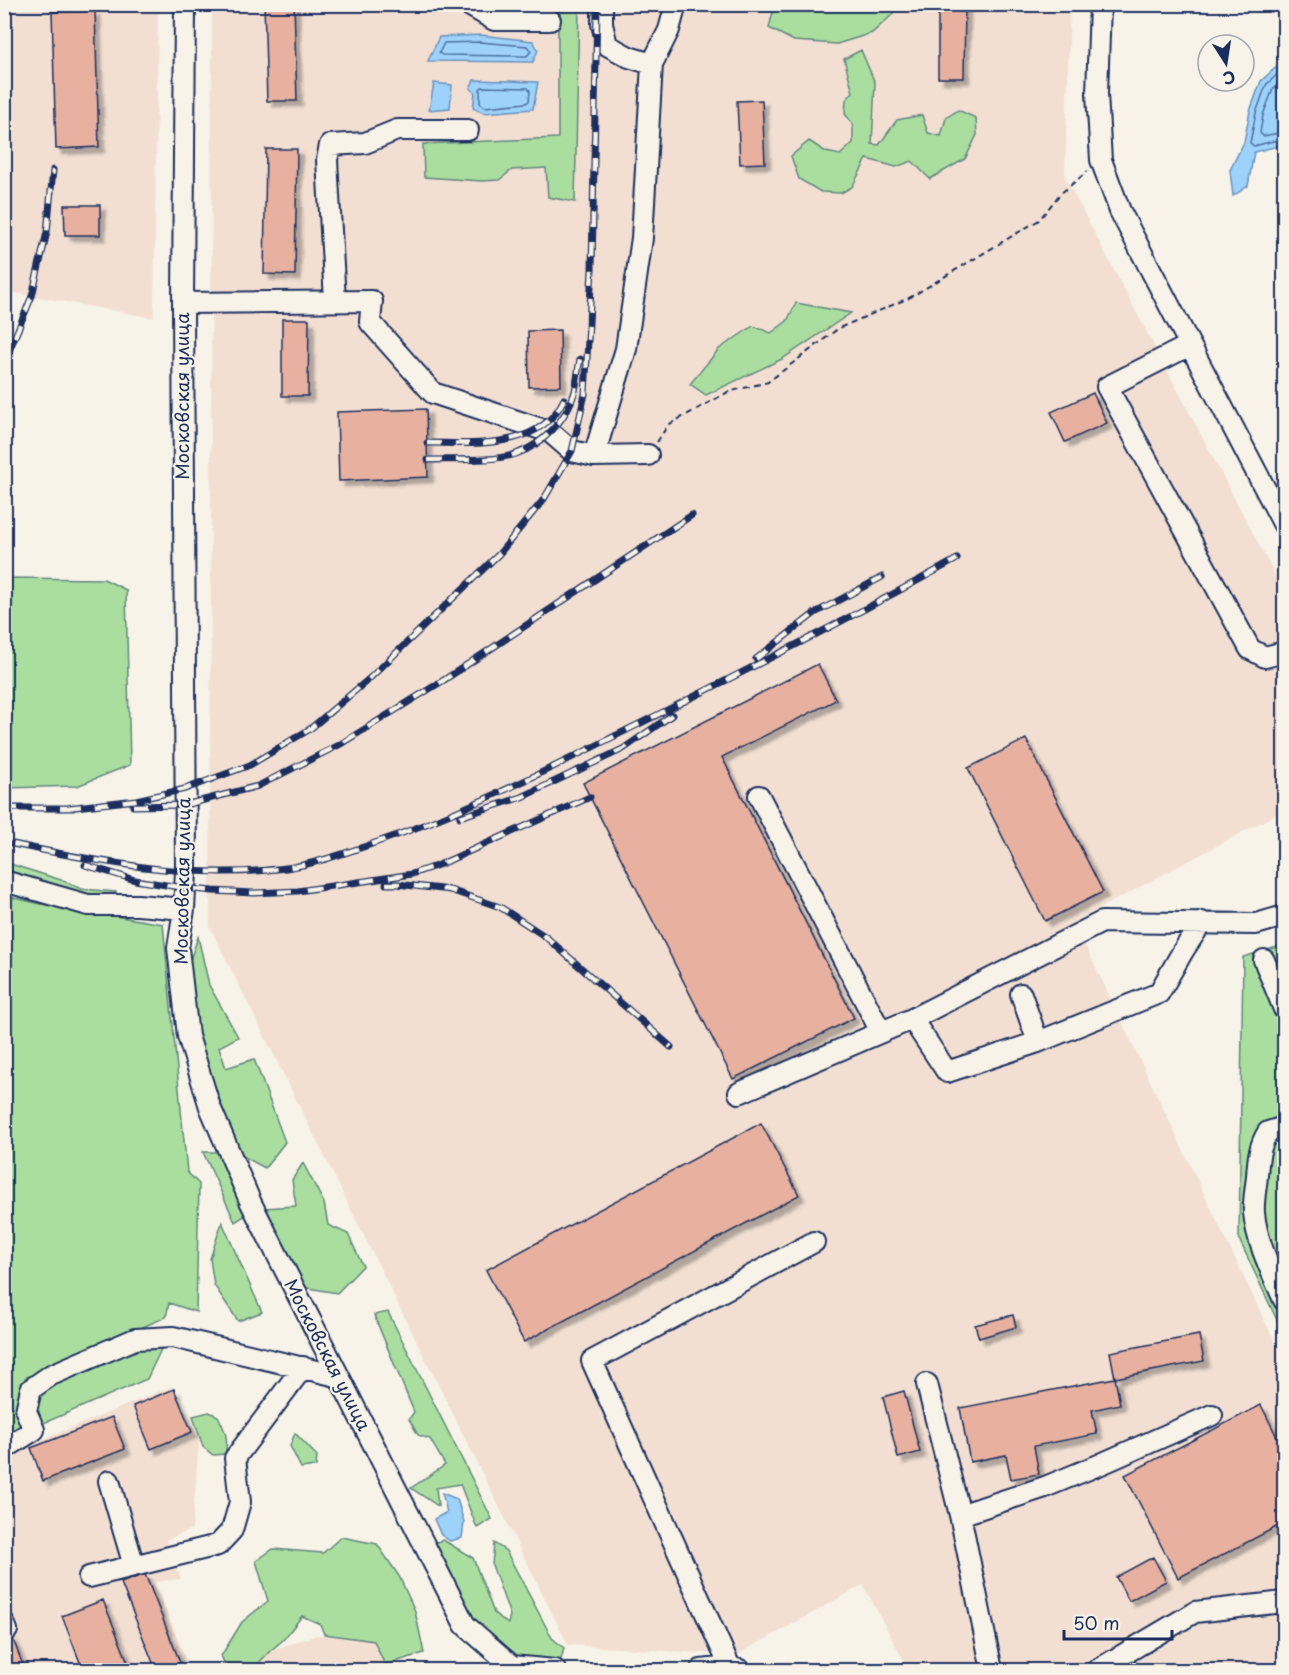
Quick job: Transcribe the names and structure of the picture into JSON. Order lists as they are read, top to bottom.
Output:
{
  "streets": {
    "street": ["Московская улица"]
  },
  "scale_bar": "50 m",
  "north": "bottom"
}
